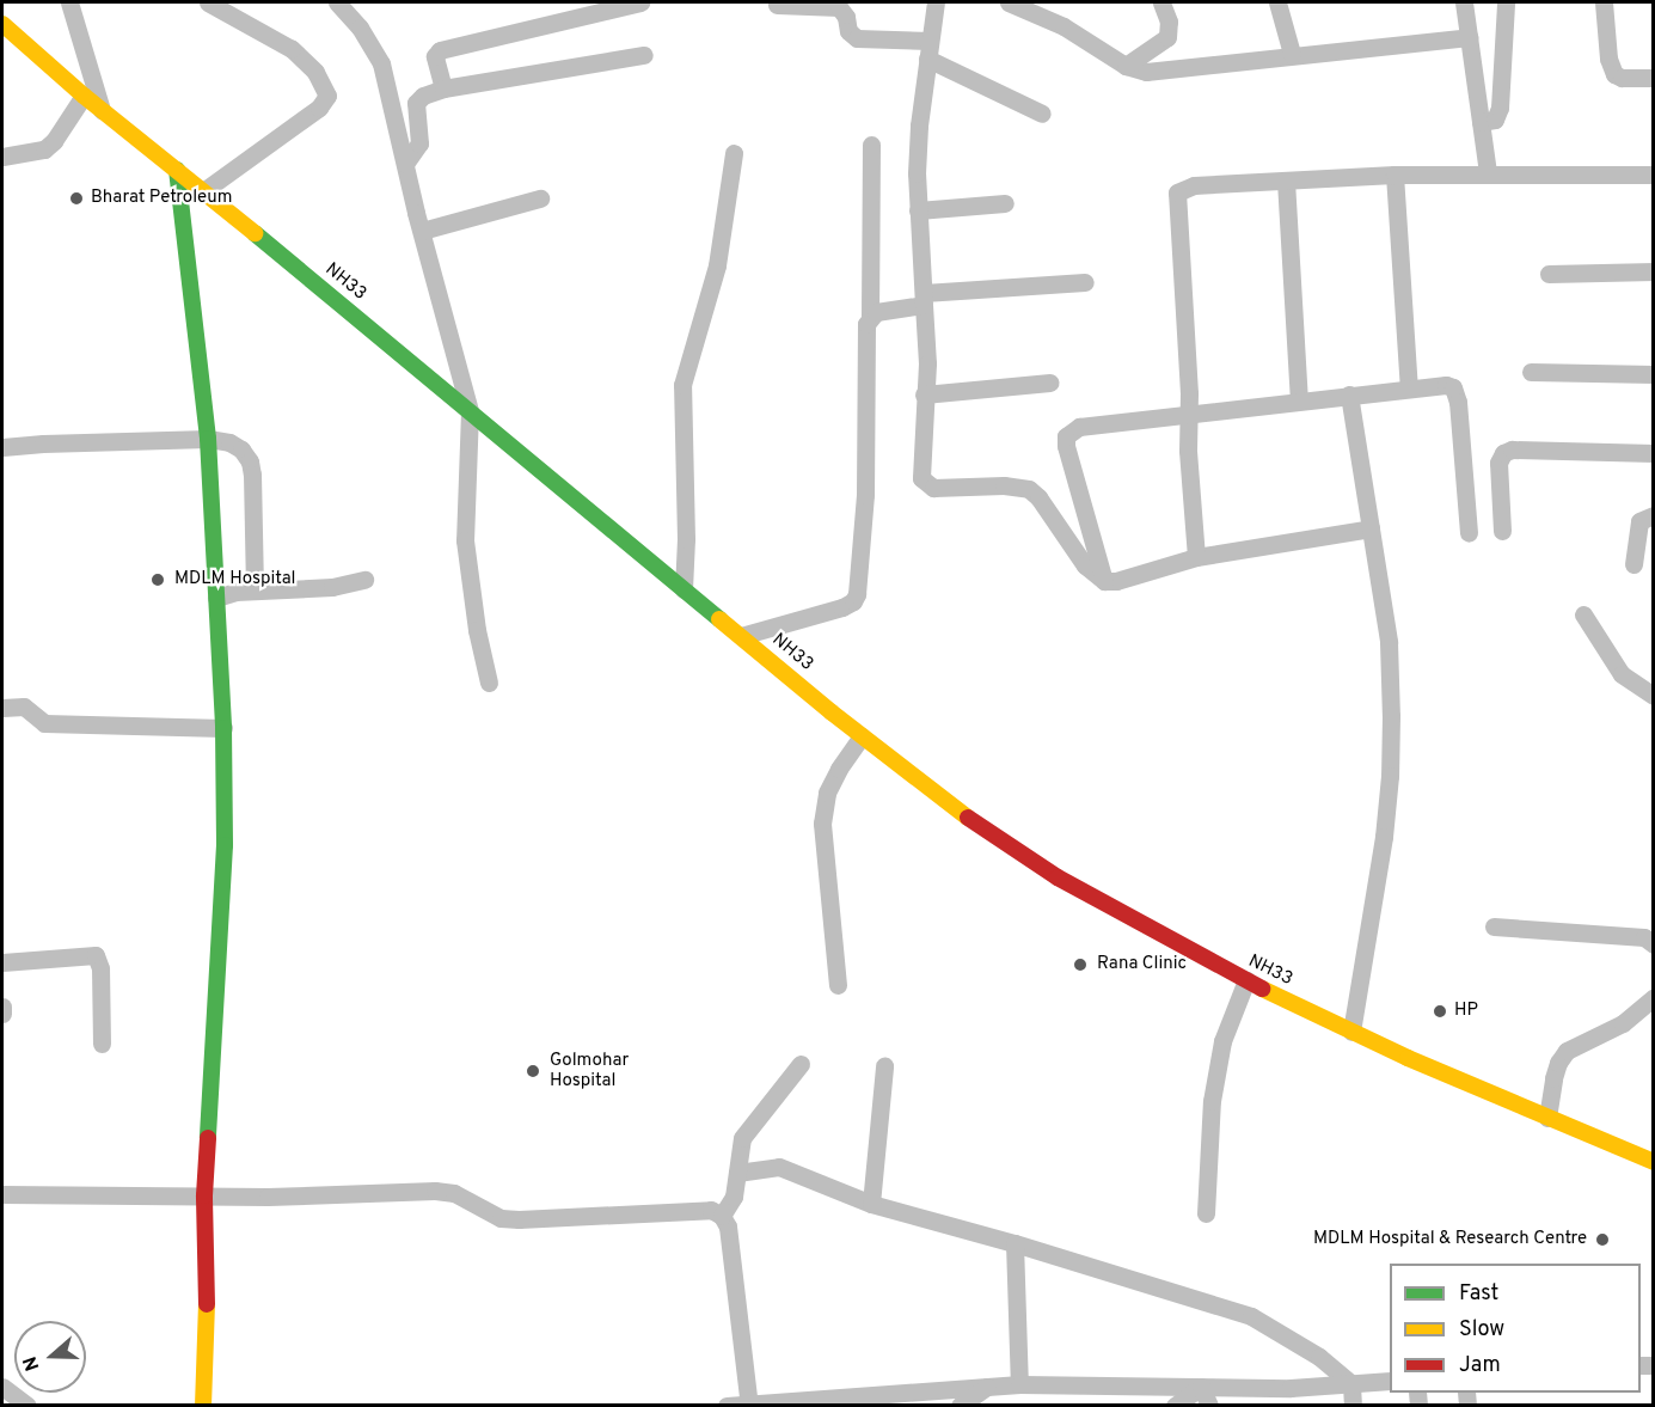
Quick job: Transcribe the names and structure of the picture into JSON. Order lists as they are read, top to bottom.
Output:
{
  "streets": {
    "main road": ["NH33"]
  },
  "places": [
    "Bharat Petroleum",
    "MDLM Hospital",
    "Rana Clinic",
    "HP",
    "Golmohar Hospital",
    "MDLM Hospital & Research Centre"
  ],
  "legend": ["Fast", "Slow", "Jam"],
  "north": "left"
}
